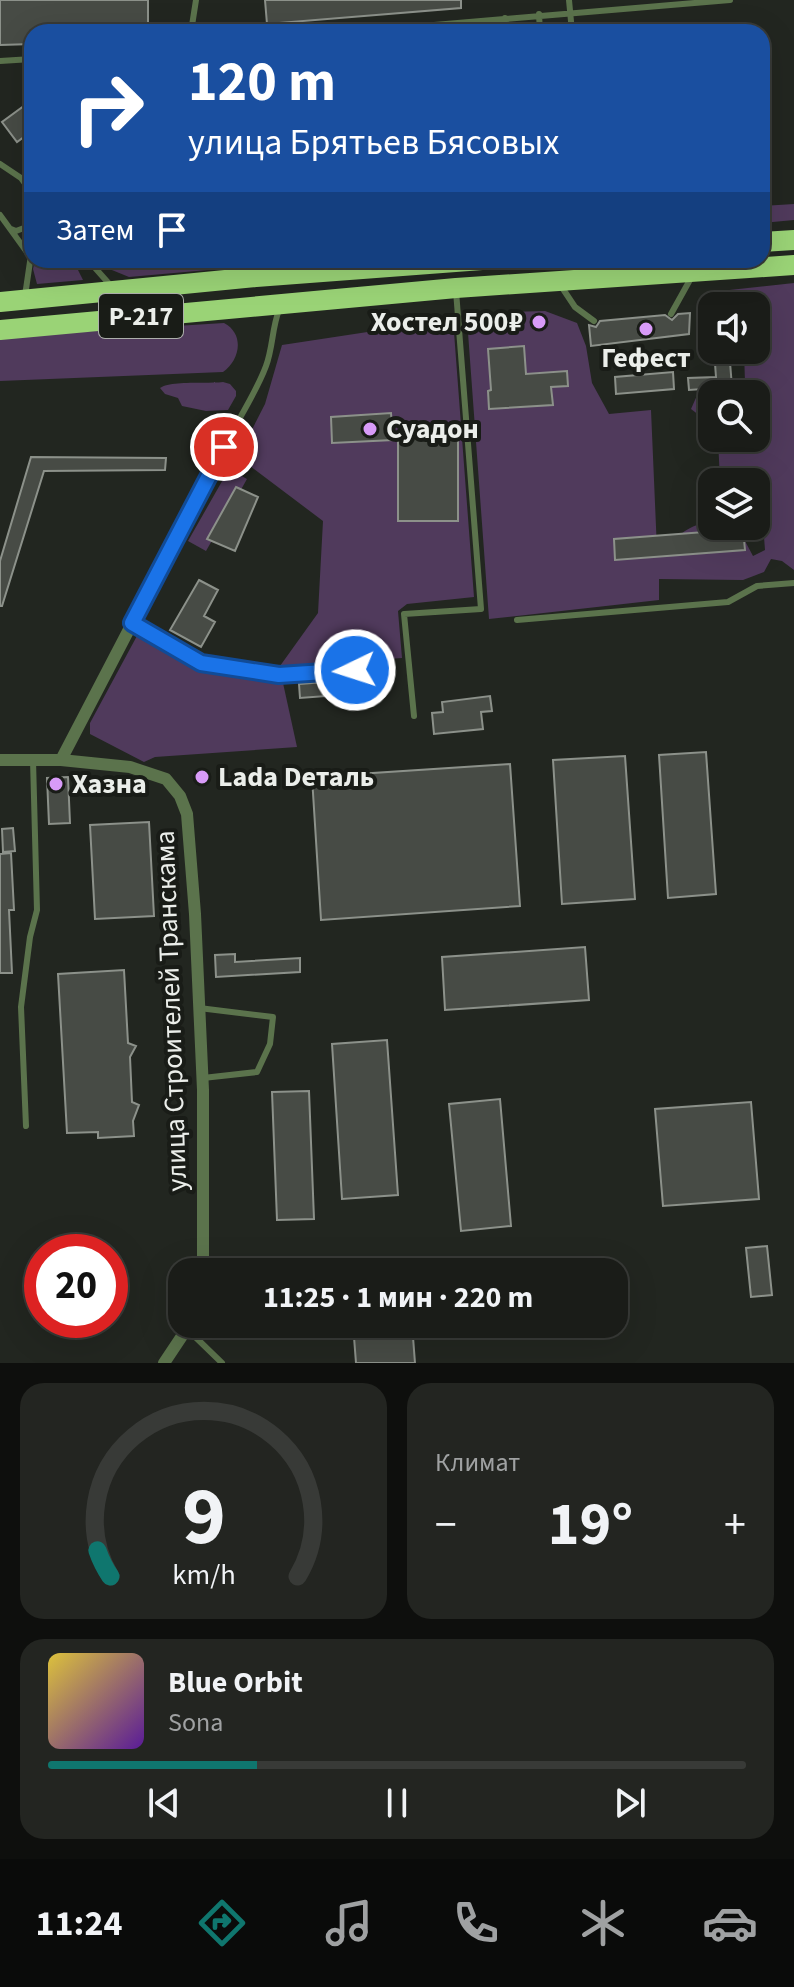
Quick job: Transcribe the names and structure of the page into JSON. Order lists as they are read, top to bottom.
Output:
{
  "streets": {
    "highway": ["Р-217"],
    "street": ["улица Строителей Транскама"]
  },
  "places": [
    "Хостел 500₽",
    "Гефест",
    "Суадон",
    "Lada Dеталь",
    "Хазна"
  ],
  "page": {
    "turn": ["120 m", "улица Брятьев Бясовых"],
    "then": "Затем",
    "limit": "20",
    "trip": "11:25 · 1 мин · 220 m",
    "tile": "Климат",
    "heat": ["−", "19°", "+"],
    "song": ["Blue Orbit", "Sona"],
    "tabs": "11:24",
    "gauge": ["9", "km/h"]
  }
}
